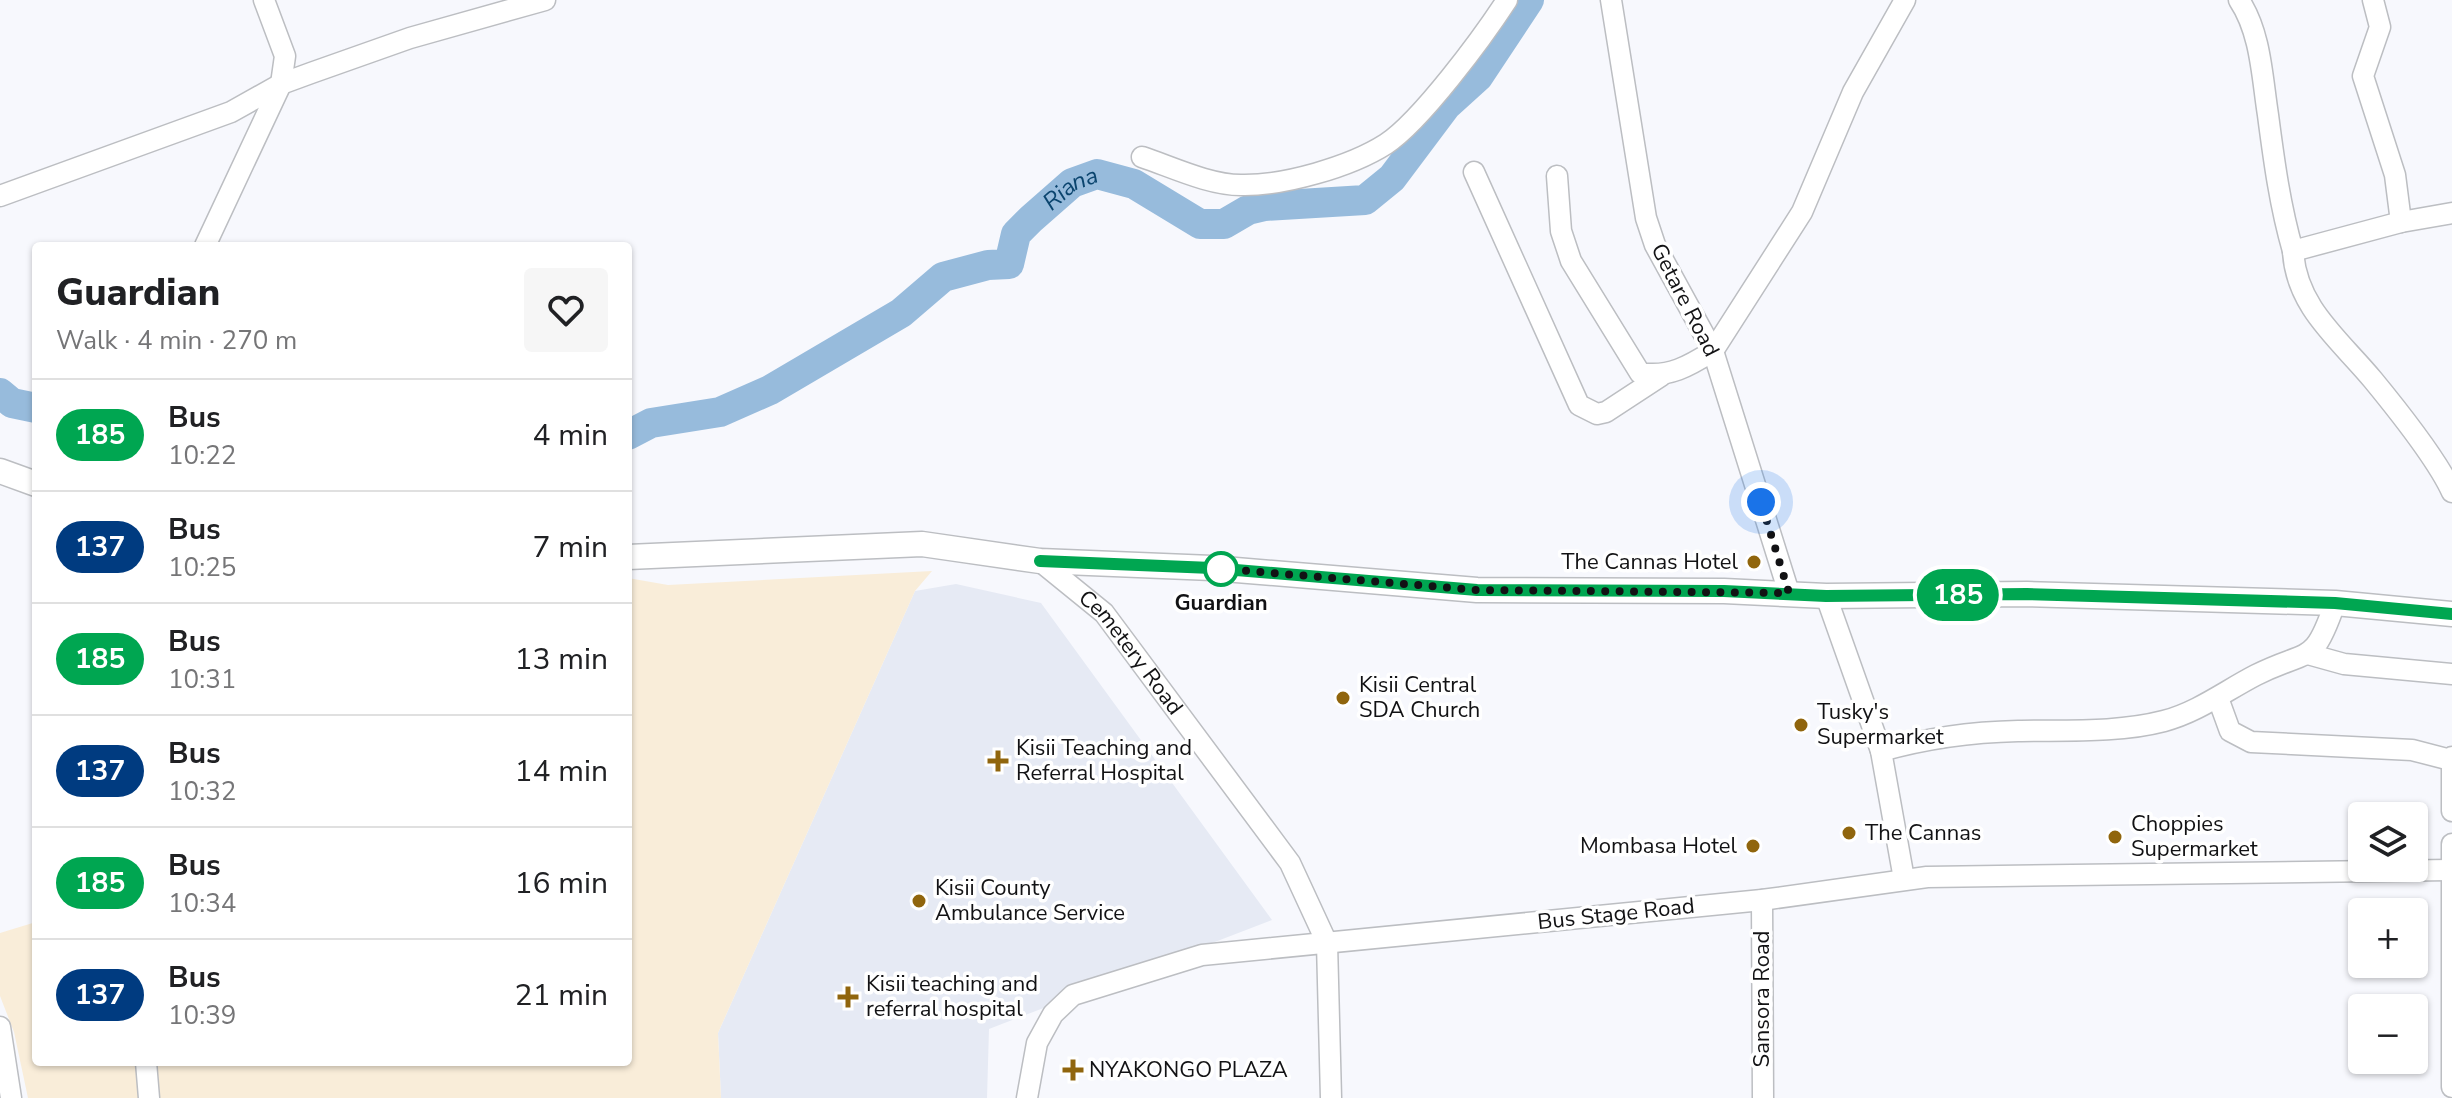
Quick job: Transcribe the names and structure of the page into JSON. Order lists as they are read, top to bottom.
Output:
{
  "streets": {
    "street": [
      "Getare Road",
      "Cemetery Road",
      "Bus Stage Road",
      "Sansora Road"
    ]
  },
  "crossings": [
    ["Cemetery Road", "Bus Stage Road"],
    ["Bus Stage Road", "Sansora Road"]
  ],
  "water": ["Riana"],
  "places": {
    "other": [
      "The Cannas Hotel",
      "Guardian",
      "Kisii Central SDA Church",
      "Tusky's Supermarket",
      "The Cannas",
      "Choppies Supermarket",
      "Mombasa Hotel",
      "Kisii County Ambulance Service"
    ],
    "health": ["Kisii Teaching and Referral Hospital", "Kisii teaching and referral hospital", "NYAKONGO PLAZA"]
  },
  "lines": ["bus line 185"],
  "page": {
    "on_map": "185",
    "heading": ["Guardian", "Walk · 4 min · 270 m"],
    "list": [
      {
        "mark": "185",
        "name": "Bus",
        "note": "10:22",
        "value": "4 min"
      },
      {
        "mark": "137",
        "name": "Bus",
        "note": "10:25",
        "value": "7 min"
      },
      {
        "mark": "185",
        "name": "Bus",
        "note": "10:31",
        "value": "13 min"
      },
      {
        "mark": "137",
        "name": "Bus",
        "note": "10:32",
        "value": "14 min"
      },
      {
        "mark": "185",
        "name": "Bus",
        "note": "10:34",
        "value": "16 min"
      },
      {
        "mark": "137",
        "name": "Bus",
        "note": "10:39",
        "value": "21 min"
      }
    ],
    "map_buttons": ["+", "−"]
  }
}
